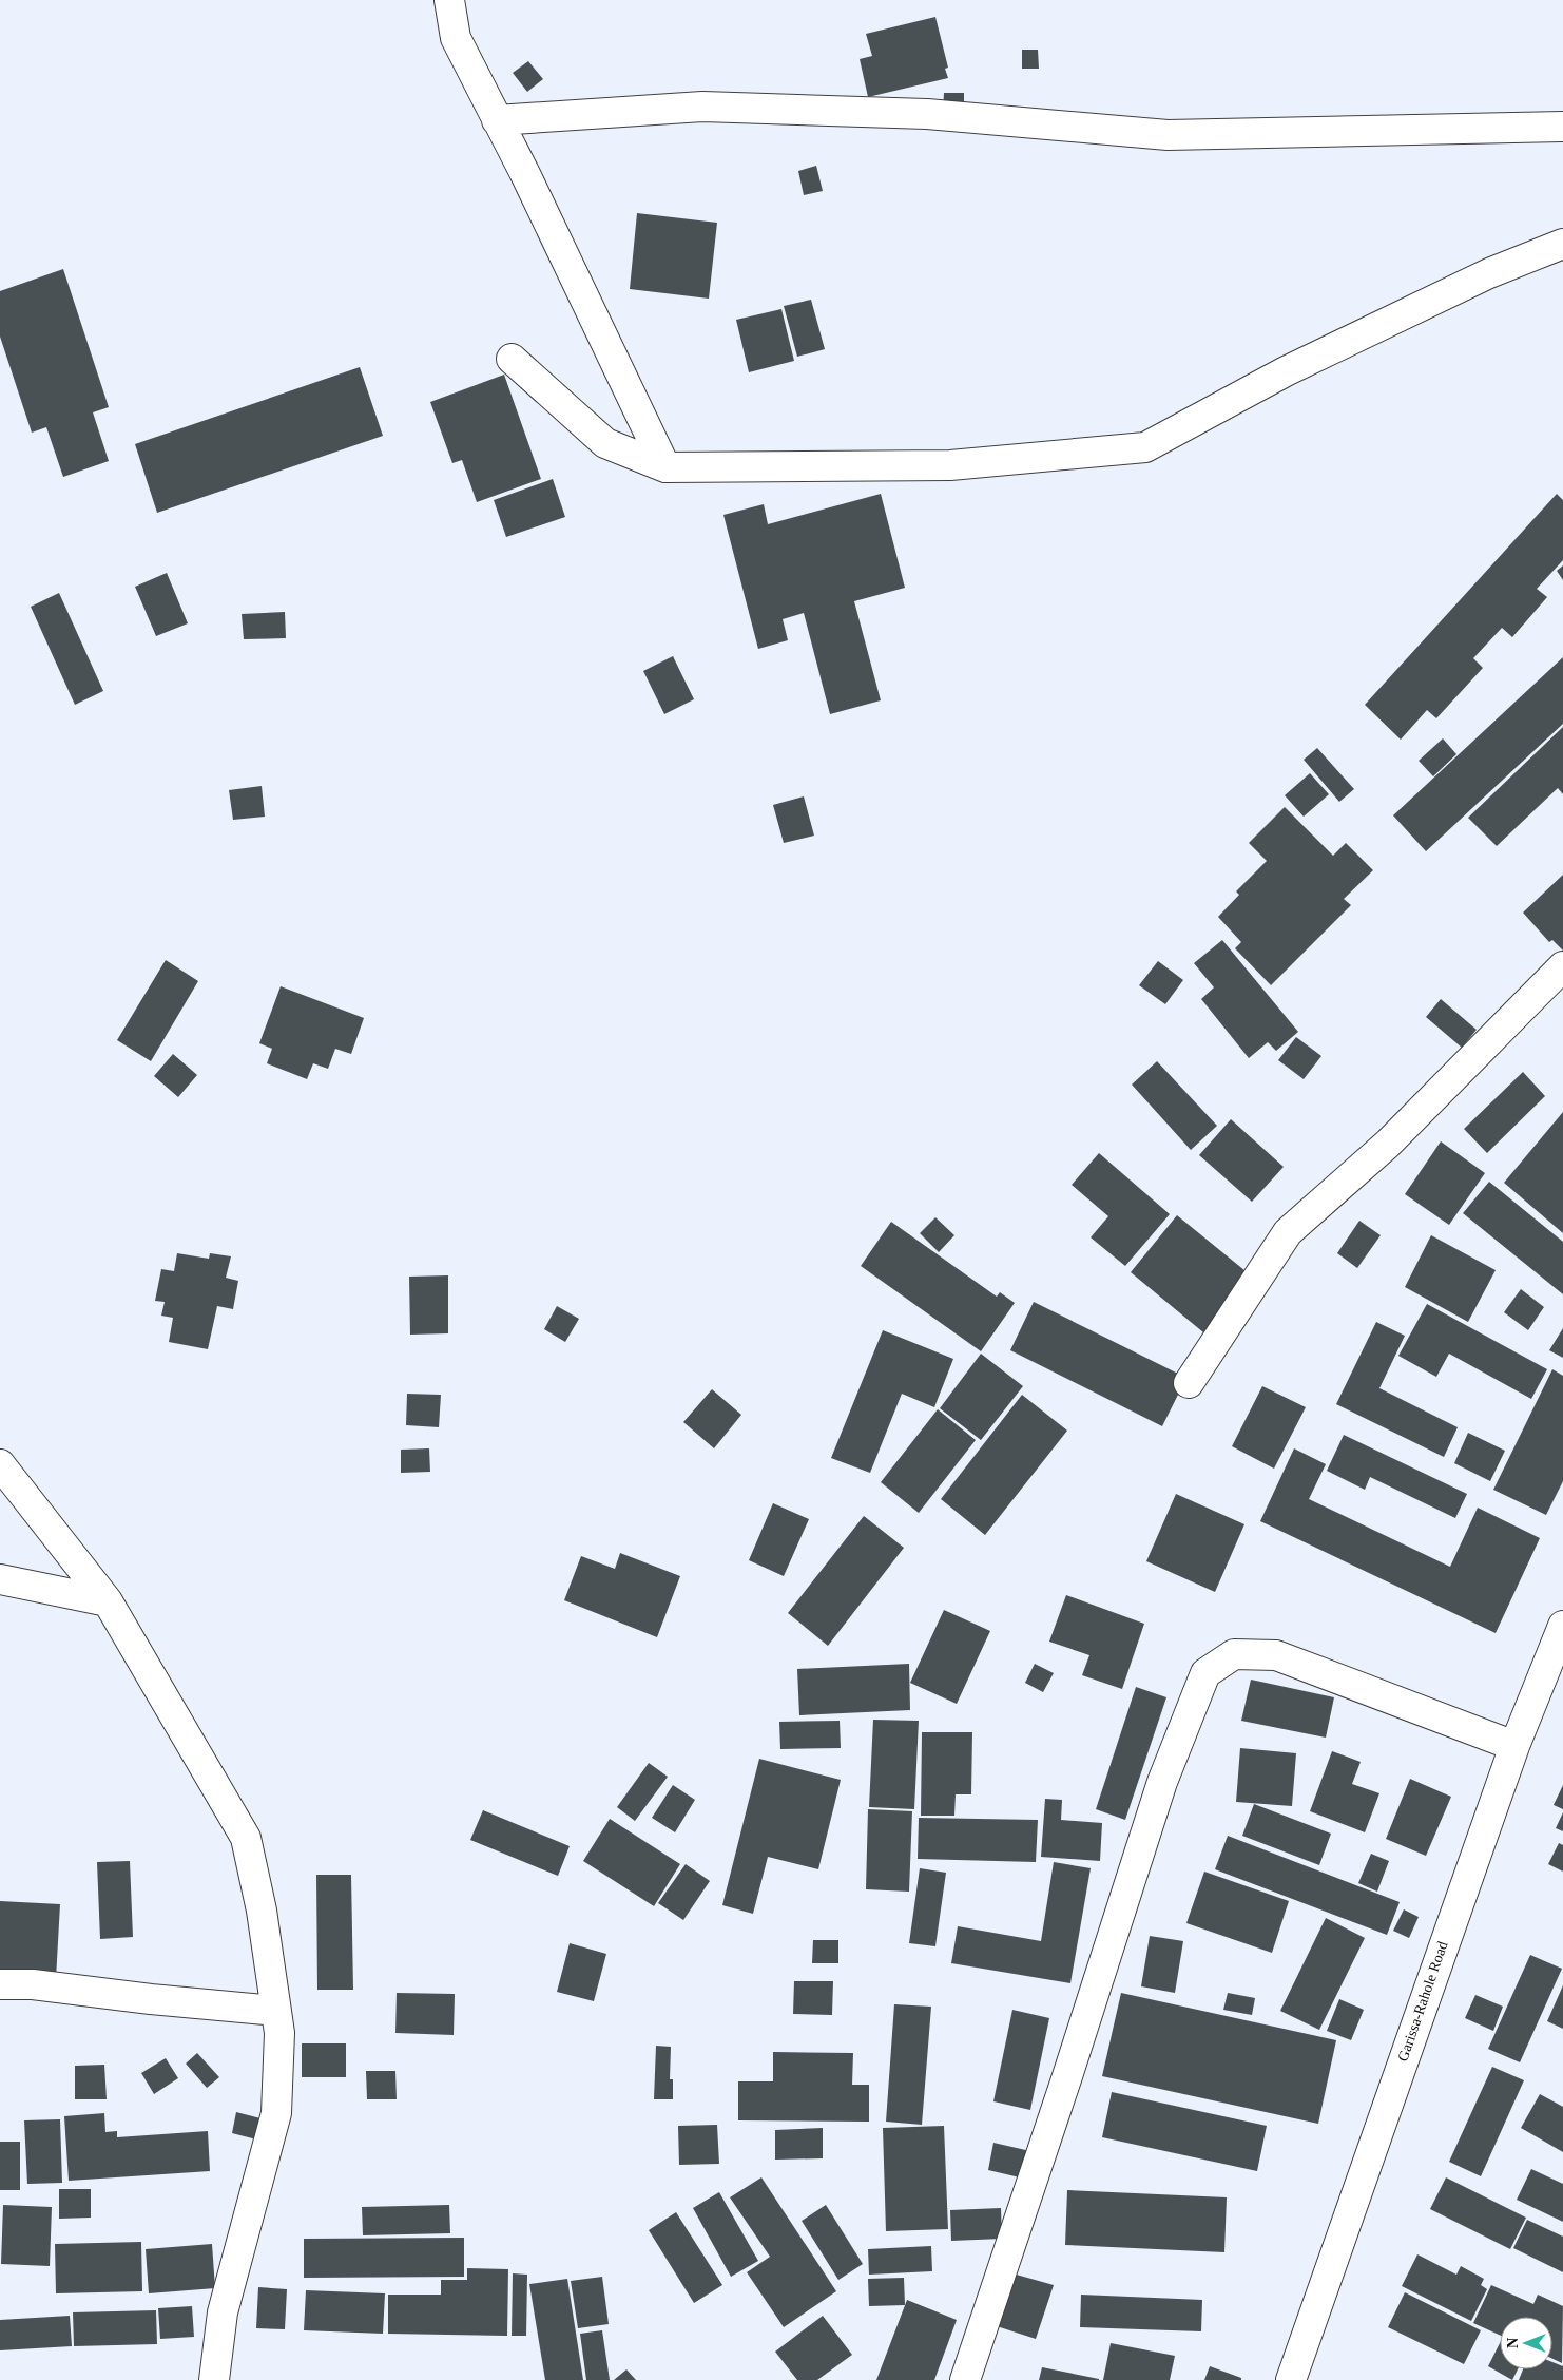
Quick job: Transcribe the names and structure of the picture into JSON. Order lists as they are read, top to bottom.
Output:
{
  "streets": {
    "street": ["Garissa-Rahole Road"]
  },
  "north": "left"
}
